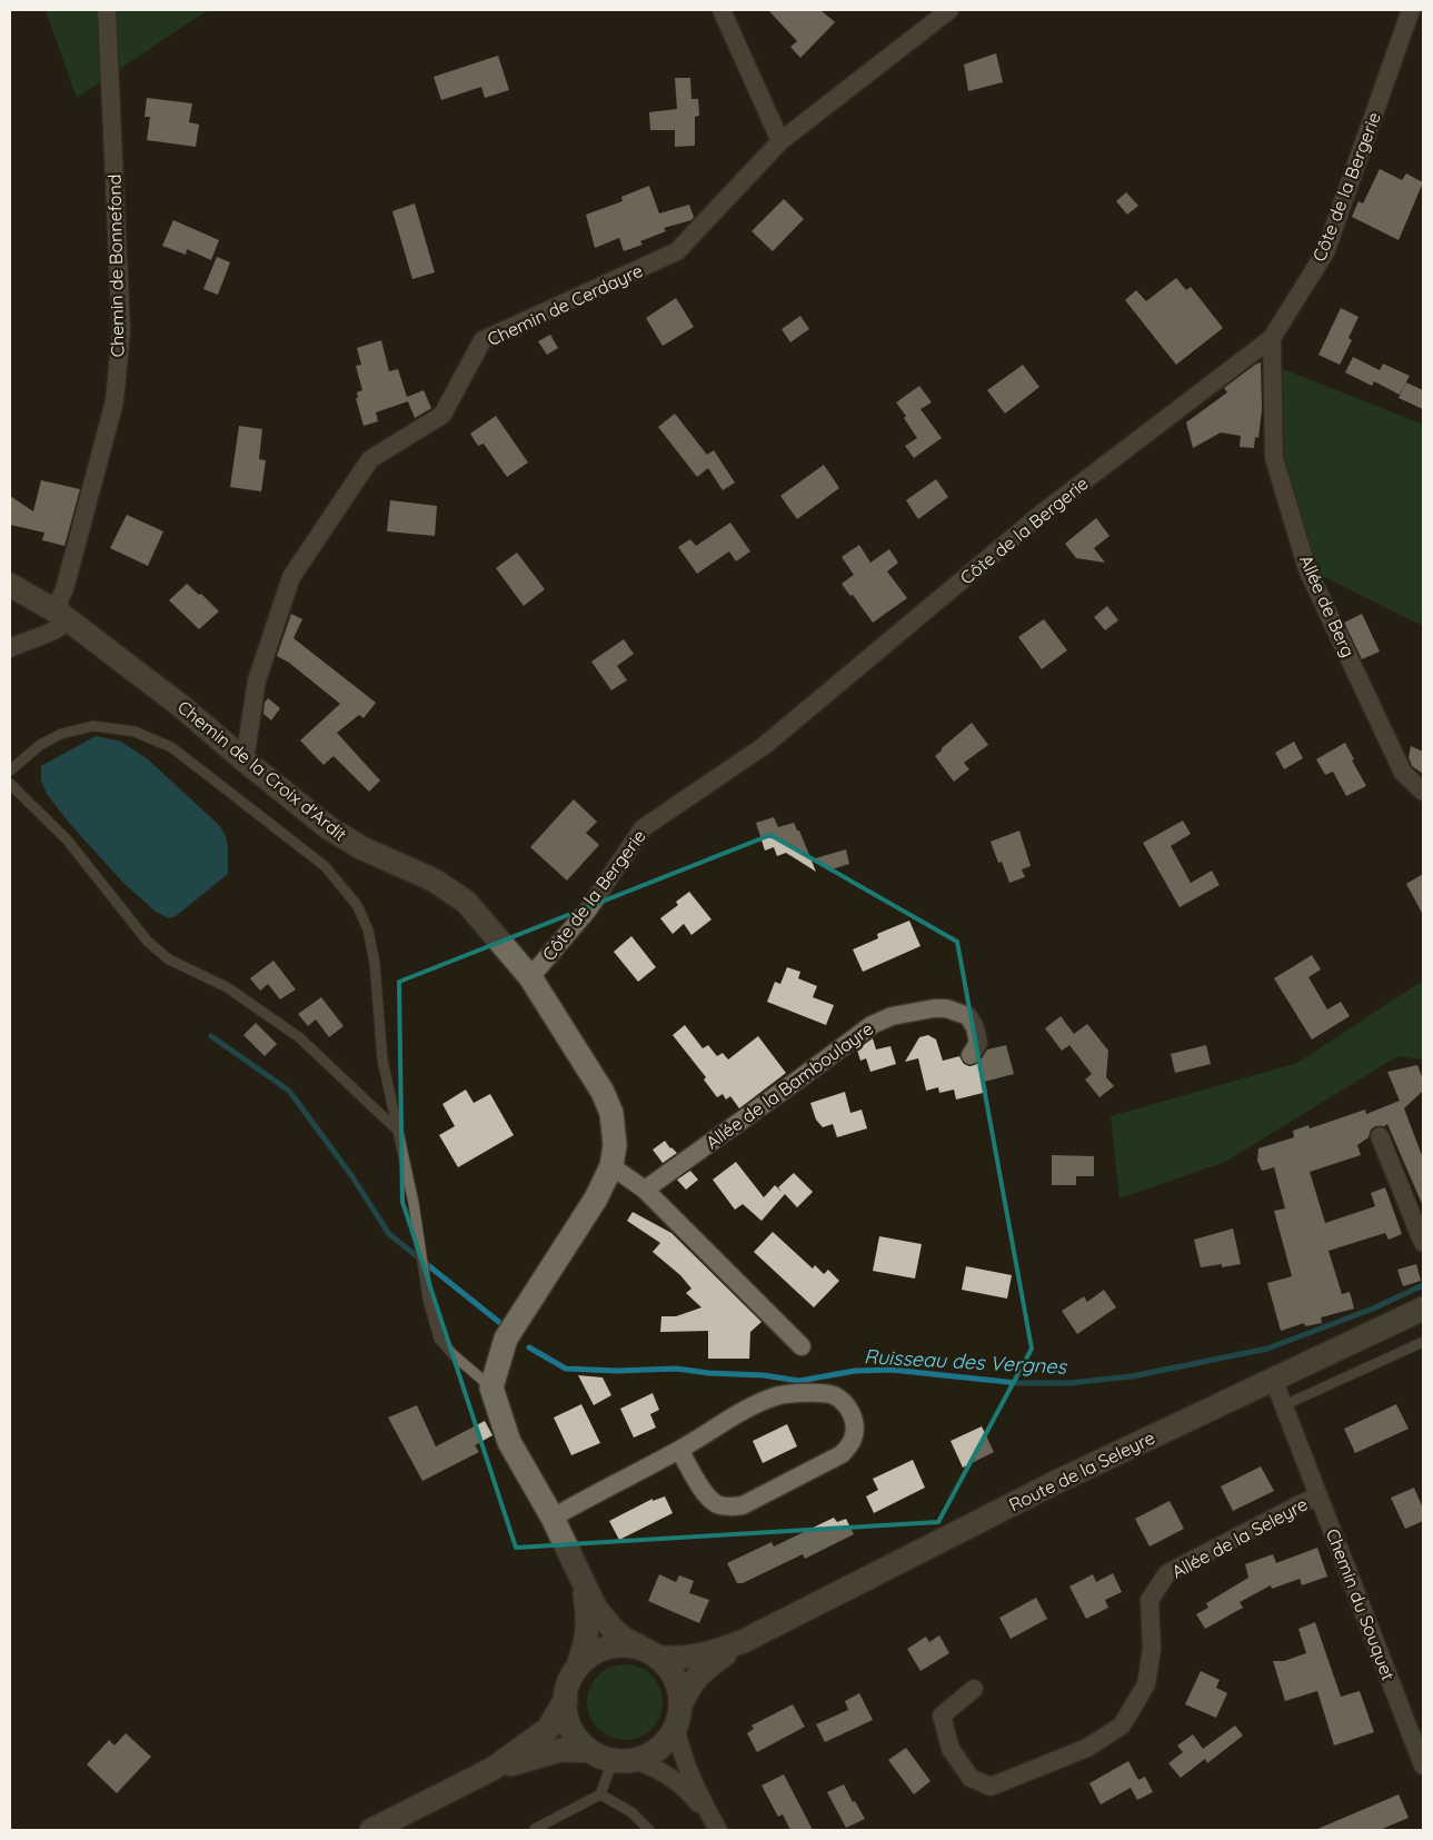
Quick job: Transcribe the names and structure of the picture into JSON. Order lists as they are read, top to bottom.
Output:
{
  "streets": {
    "street": [
      "Côte de la Bergerie",
      "Chemin de Bonnefond",
      "Chemin de Cerdayre",
      "Allée de Berg",
      "Chemin de la Croix d'Ardit",
      "Allée de la Bamboulayre",
      "Route de la Seleyre",
      "Allée de la Seleyre",
      "Chemin du Souquet"
    ]
  },
  "crossings": [
    ["Côte de la Bergerie", "Allée de Berg"],
    ["Côte de la Bergerie", "Chemin de la Croix d'Ardit"],
    ["Chemin de Bonnefond", "Chemin de la Croix d'Ardit"],
    ["Chemin de Cerdayre", "Chemin de la Croix d'Ardit"],
    ["Route de la Seleyre", "Chemin du Souquet"],
    ["Allée de la Seleyre", "Chemin du Souquet"]
  ],
  "water": ["Ruisseau des Vergnes"]
}
